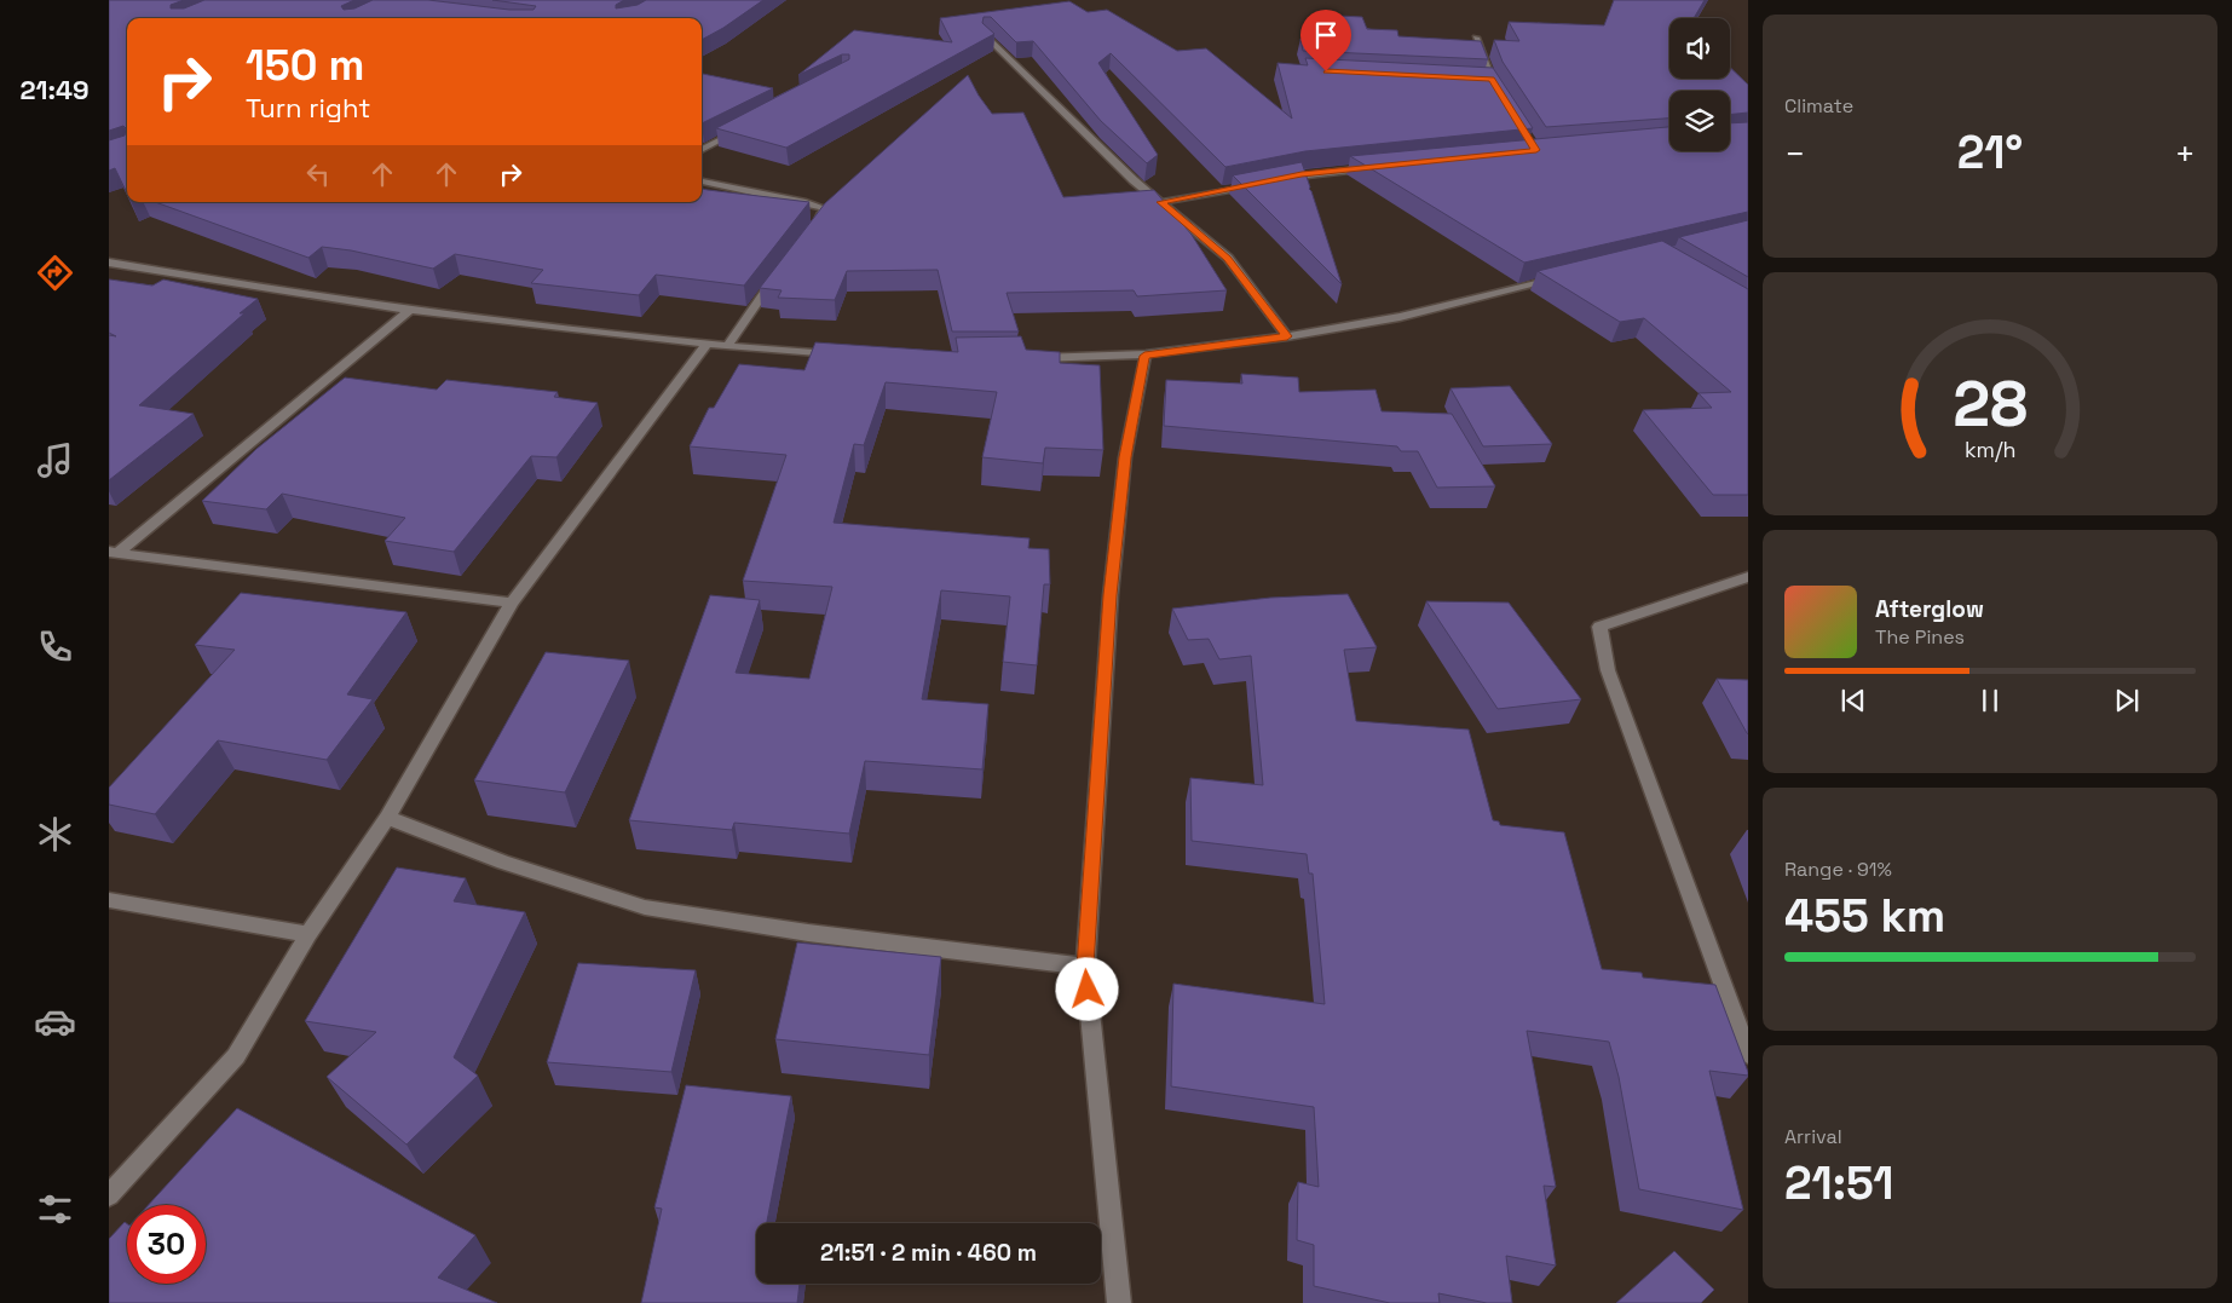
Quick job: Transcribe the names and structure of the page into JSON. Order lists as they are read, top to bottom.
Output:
{
  "page": {
    "tabs": "21:49",
    "tile": [
      "Climate",
      ["Range · 91%", "455 km"],
      ["Arrival", "21:51"]
    ],
    "turn": ["150 m", "Turn right"],
    "heat": ["−", "21°", "+"],
    "song": ["Afterglow", "The Pines"],
    "limit": "30",
    "trip": "21:51 · 2 min · 460 m",
    "gauge": ["28", "km/h"]
  }
}
